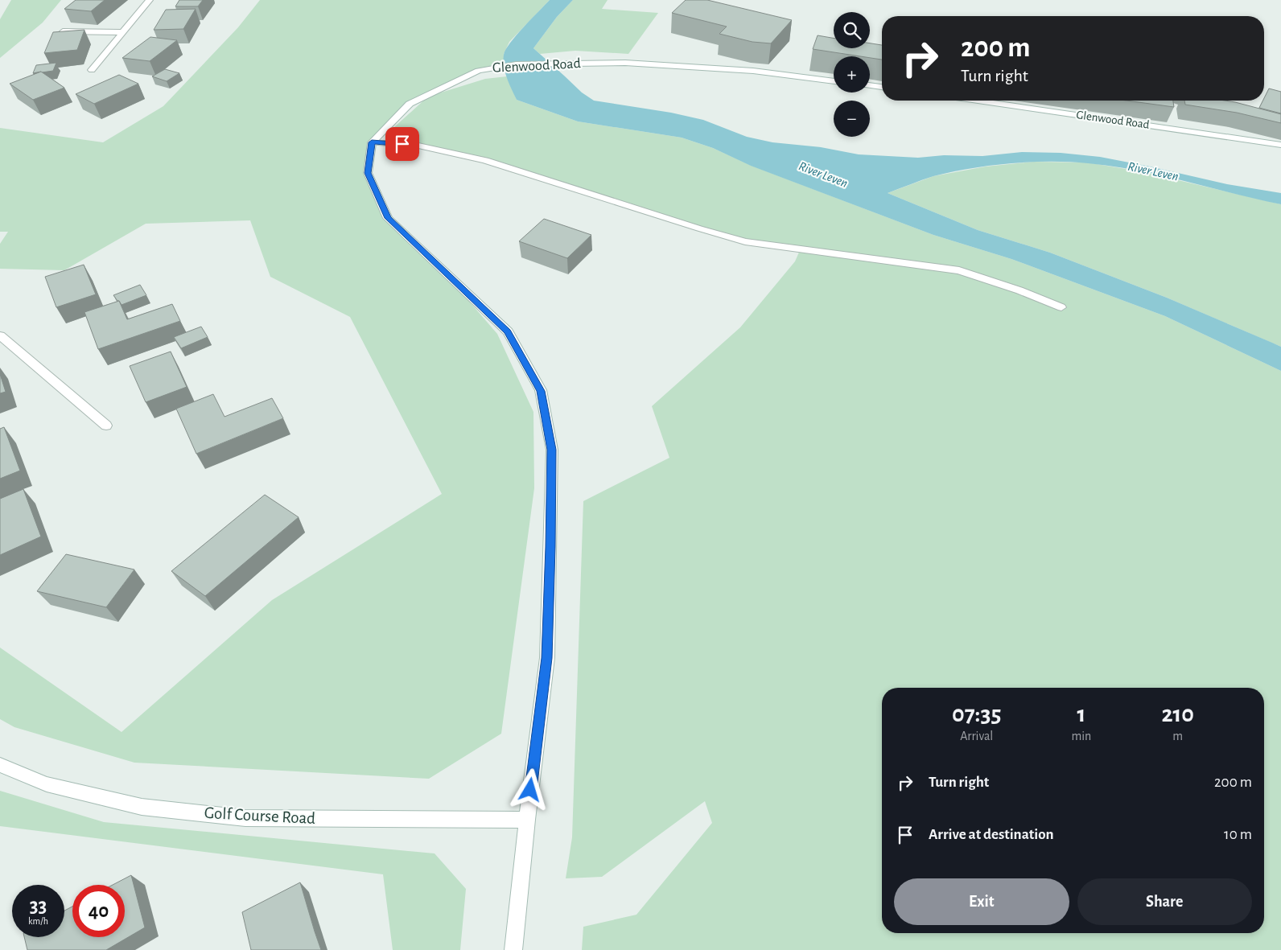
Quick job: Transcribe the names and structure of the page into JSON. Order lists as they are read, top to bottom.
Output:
{
  "streets": {
    "street": ["Glenwood Road", "Golf Course Road"]
  },
  "water": ["River Leven"],
  "page": {
    "map_buttons": ["+", "−"],
    "turn": ["200 m", "Turn right"],
    "eta": [
      "07:35",
      "Arrival",
      "1",
      "min",
      "210",
      "m"
    ],
    "list": [
      {
        "name": "Turn right",
        "value": "200 m"
      },
      {
        "name": "Arrive at destination",
        "value": "10 m"
      }
    ],
    "buttons": ["Exit", "Share"],
    "speed": "33 km/h",
    "limit": "40"
  }
}
